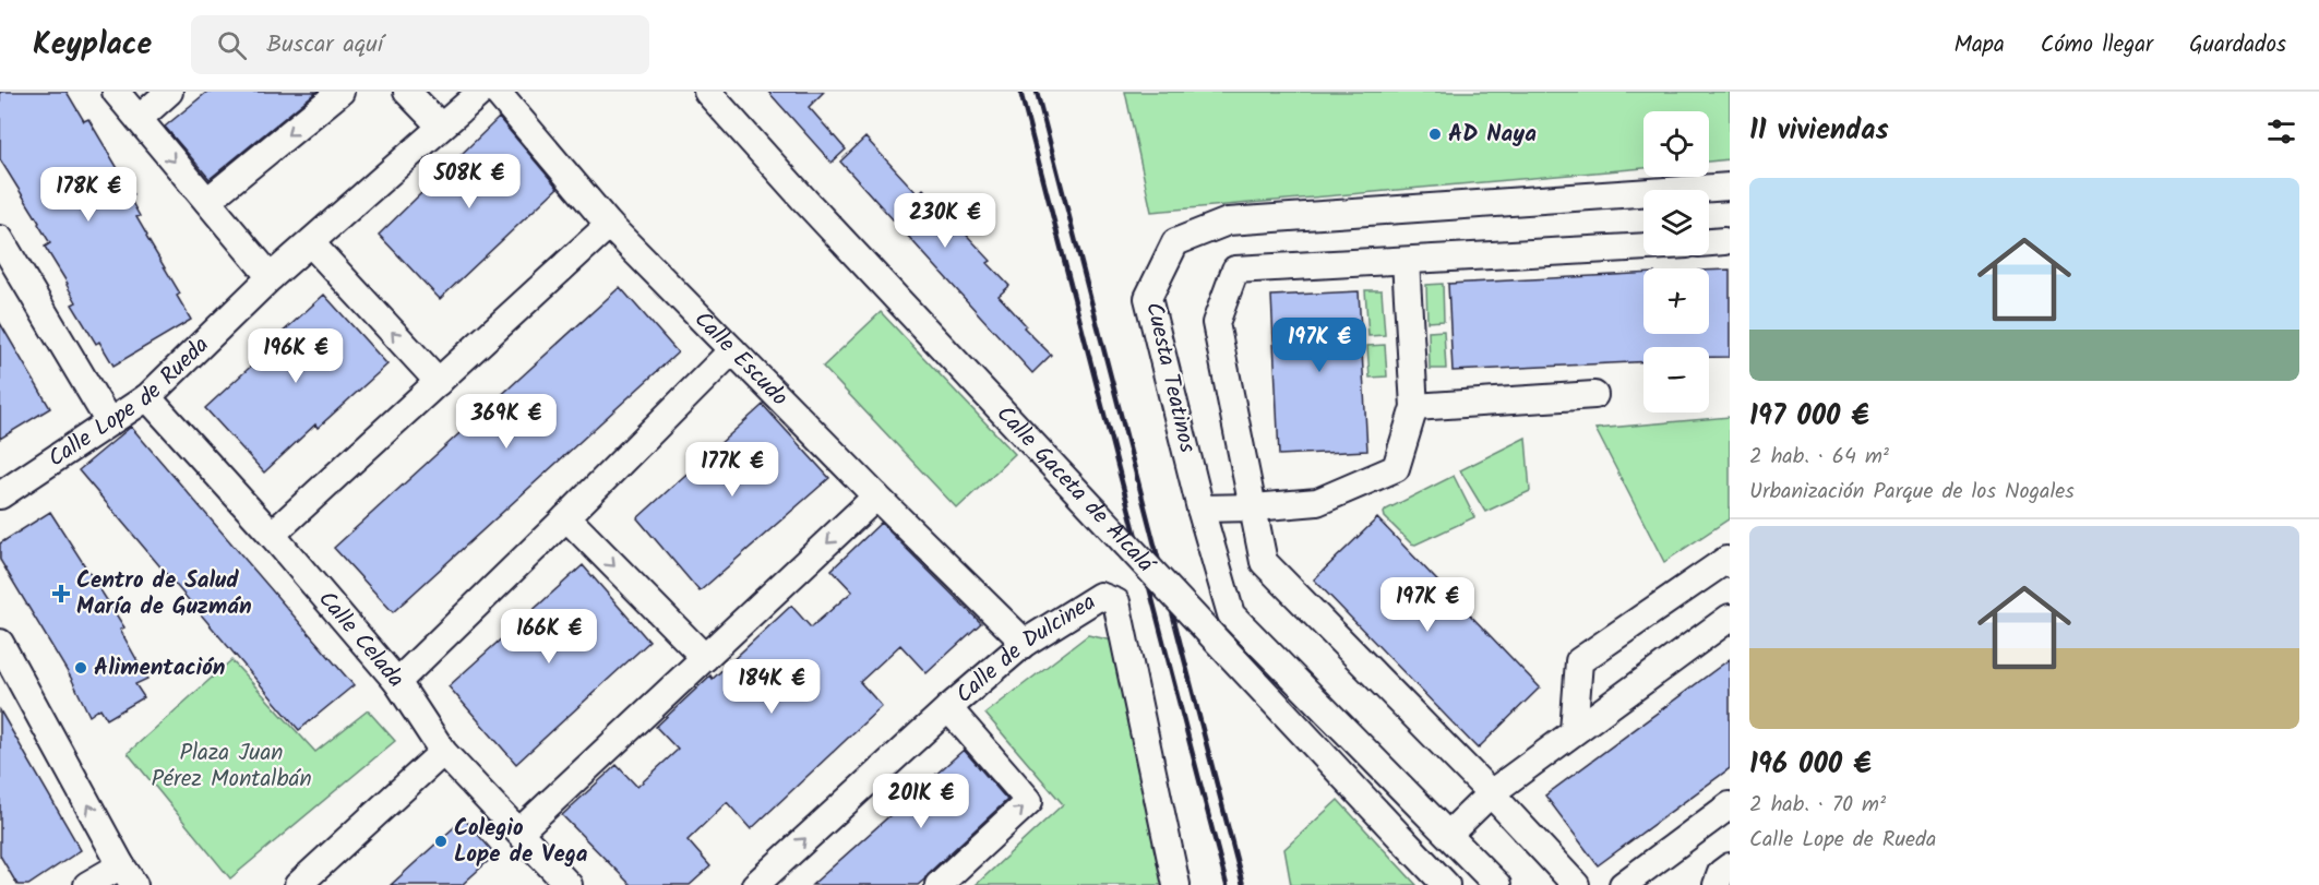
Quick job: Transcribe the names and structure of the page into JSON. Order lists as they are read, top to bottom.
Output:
{
  "streets": {
    "street": [
      "Calle Escudo",
      "Cuesta Teatinos",
      "Calle Lope de Rueda",
      "Calle Gaceta de Alcalá",
      "Calle Celada",
      "Calle de Dulcinea"
    ]
  },
  "crossings": [
    ["Calle Escudo", "Calle de Dulcinea"],
    ["Calle Lope de Rueda", "Calle Celada"]
  ],
  "parks": ["Plaza Juan Pérez Montalbán"],
  "places": {
    "other": ["AD Naya", "Alimentación", "Colegio Lope de Vega"],
    "health": ["Centro de Salud María de Guzmán"]
  },
  "page": {
    "header": "Keyplace",
    "search": "Buscar aquí",
    "nav": ["Mapa", "Cómo llegar", "Guardados"],
    "heading": "11 viviendas",
    "map_buttons": ["+", "−"],
    "price": [
      "508K €",
      "178K €",
      "230K €",
      "197K €",
      "196K €",
      "369K €",
      "177K €",
      "197K €",
      "166K €",
      "184K €",
      "201K €"
    ],
    "list": [
      {
        "name": "197 000 €",
        "note": "2 hab. · 64 m² · Urbanización Parque de los Nogales"
      },
      {
        "name": "196 000 €",
        "note": "2 hab. · 70 m² · Calle Lope de Rueda"
      }
    ]
  }
}
